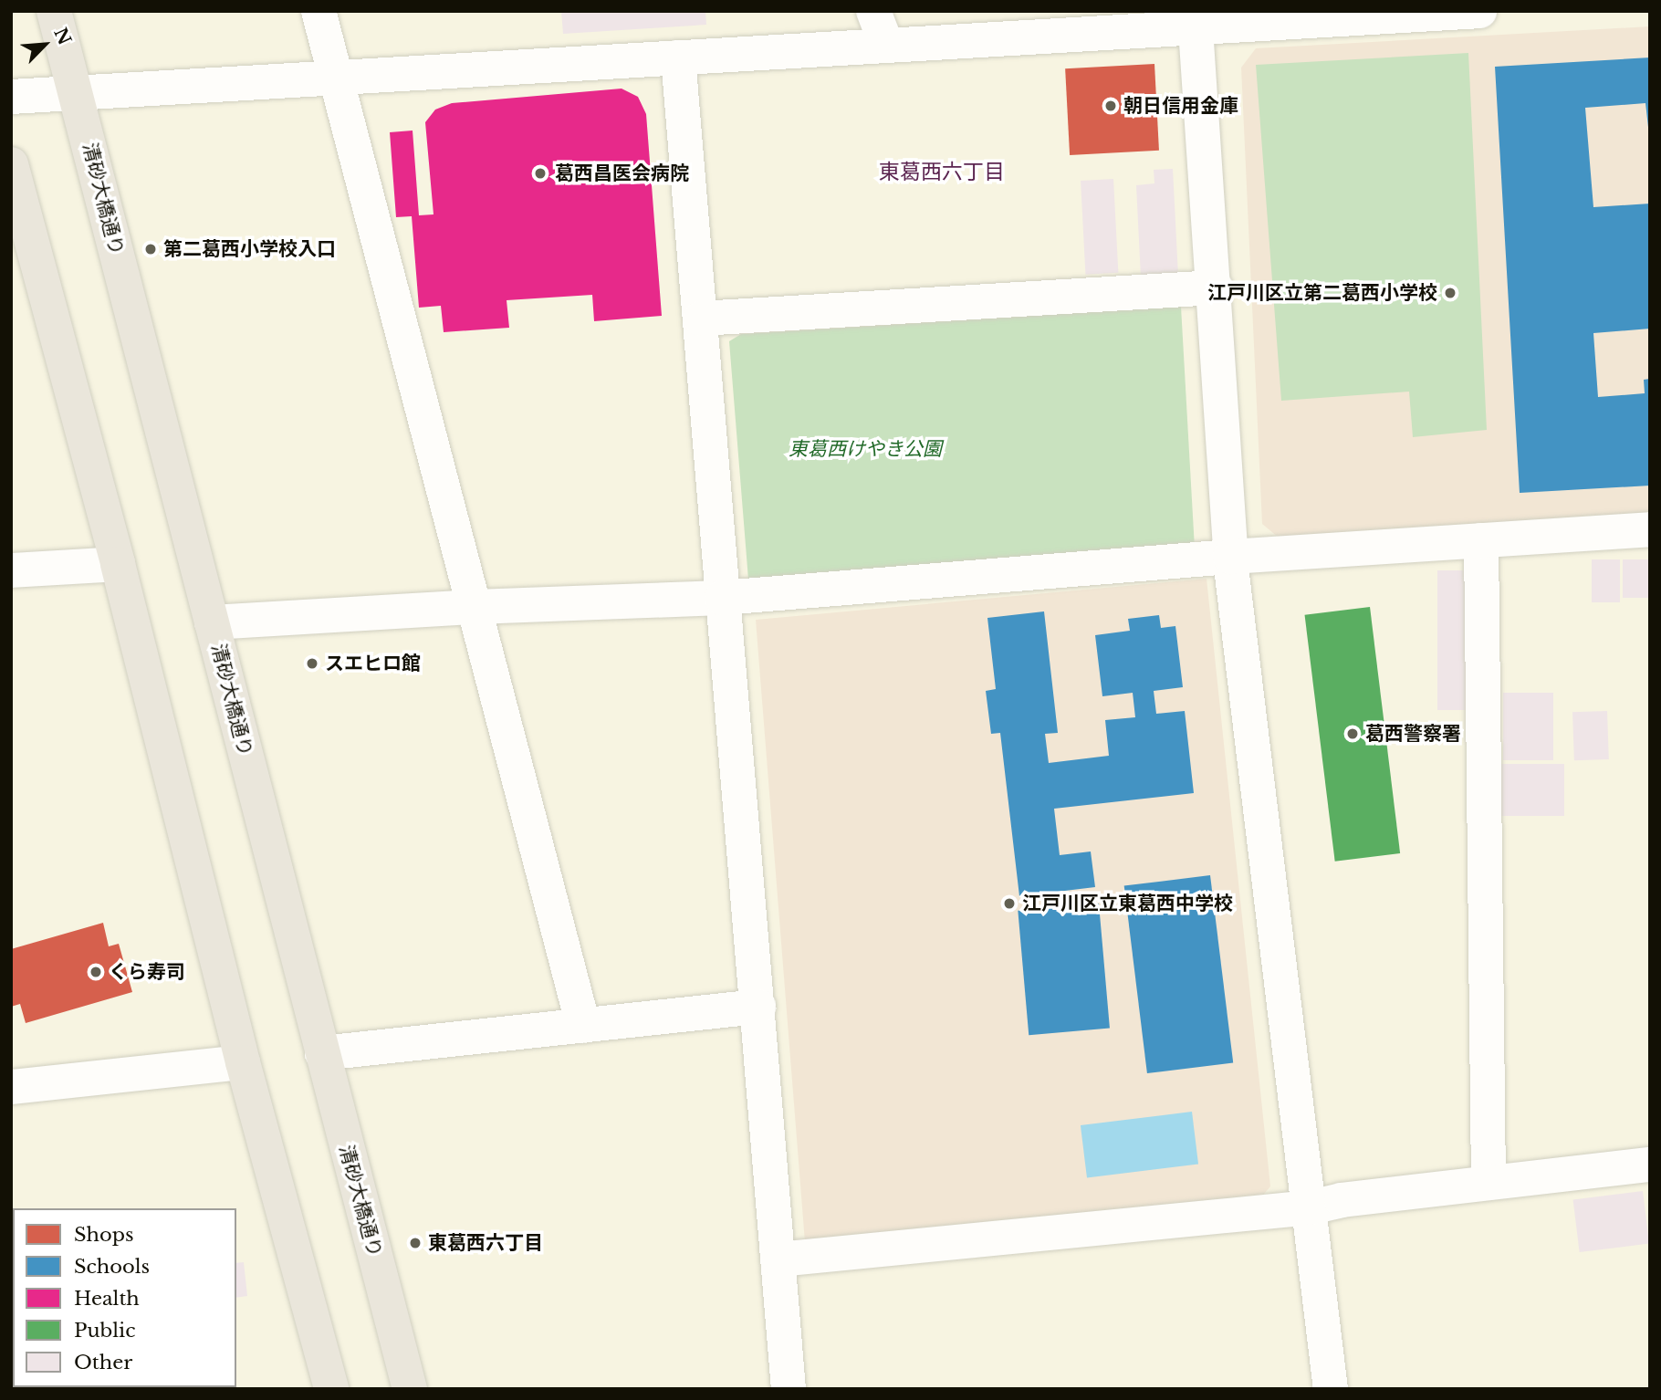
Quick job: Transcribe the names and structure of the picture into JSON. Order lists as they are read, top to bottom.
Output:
{
  "streets": {
    "main road": ["清砂大橋通り"]
  },
  "districts": ["東葛西六丁目"],
  "parks": ["東葛西けやき公園"],
  "places": [
    "朝日信用金庫",
    "葛西昌医会病院",
    "第二葛西小学校入口",
    "江戸川区立第二葛西小学校",
    "スエヒロ館",
    "葛西警察署",
    "江戸川区立東葛西中学校",
    "くら寿司",
    "東葛西六丁目"
  ],
  "legend": [
    "Shops",
    "Schools",
    "Health",
    "Public",
    "Other"
  ],
  "north": "top right"
}
